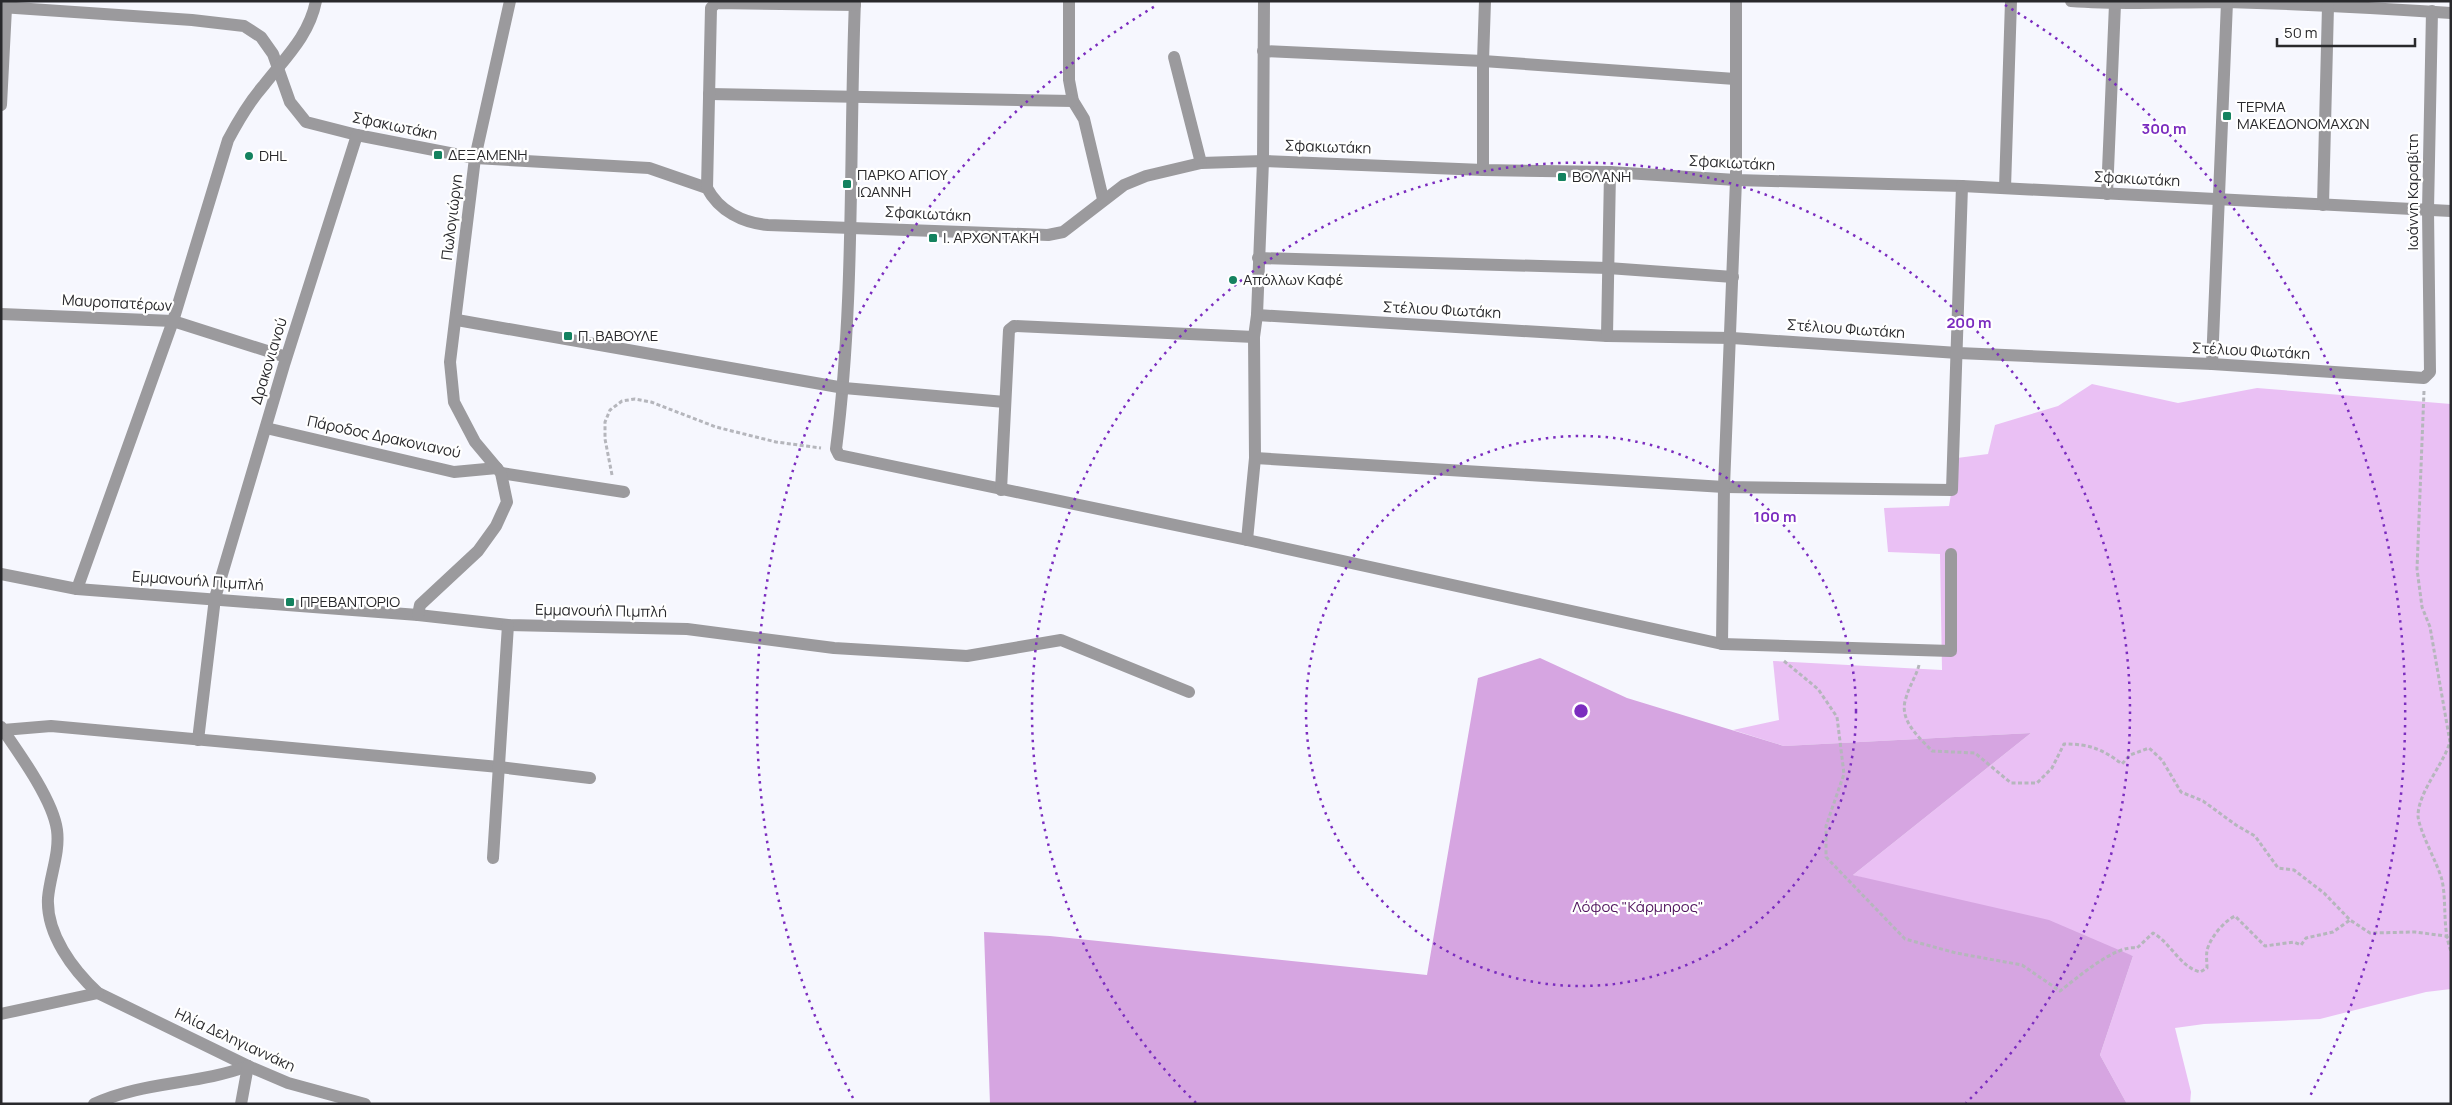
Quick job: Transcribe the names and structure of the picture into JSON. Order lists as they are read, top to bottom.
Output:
{
  "streets": {
    "street": [
      "Σφακιωτάκη",
      "Ιωάννη Καραβίτη",
      "Πωλογιώργη",
      "Μαυροπατέρων",
      "Στέλιου Φιωτάκη",
      "Δρακονιανού",
      "Πάροδος Δρακονιανού",
      "Εµµανουήλ Πιµπλή",
      "Ηλία Δεληγιαννάκη"
    ]
  },
  "crossings": [
    ["Σφακιωτάκη", "Ιωάννη Καραβίτη"],
    ["Σφακιωτάκη", "Πωλογιώργη"],
    ["Σφακιωτάκη", "Δρακονιανού"],
    ["Ιωάννη Καραβίτη", "Στέλιου Φιωτάκη"],
    ["Πωλογιώργη", "Πάροδος Δρακονιανού"],
    ["Μαυροπατέρων", "Δρακονιανού"],
    ["Δρακονιανού", "Πάροδος Δρακονιανού"],
    ["Δρακονιανού", "Εµµανουήλ Πιµπλή"]
  ],
  "parks": ["Λόφος \"Κάρμηρος\""],
  "places": {
    "transit": [
      "ΤΕΡΜΑ ΜΑΚΕΔΟΝΟΜΑΧΩΝ",
      "ΔΕΞΑΜΕΝΗ",
      "ΒΟΛΑΝΗ",
      "ΠΑΡΚΟ ΑΓΙΟΥ ΙΩΑΝΝΗ",
      "Ι. ΑΡΧΟΝΤΑΚΗ",
      "Π. ΒΑΒΟΥΛΕ",
      "ΠΡΕΒΑΝΤΟΡΙΟ"
    ],
    "other": ["DHL", "Απόλλων Καφέ"]
  },
  "scale_bar": "50 m",
  "rings": ["300 m", "200 m", "100 m"]
}
